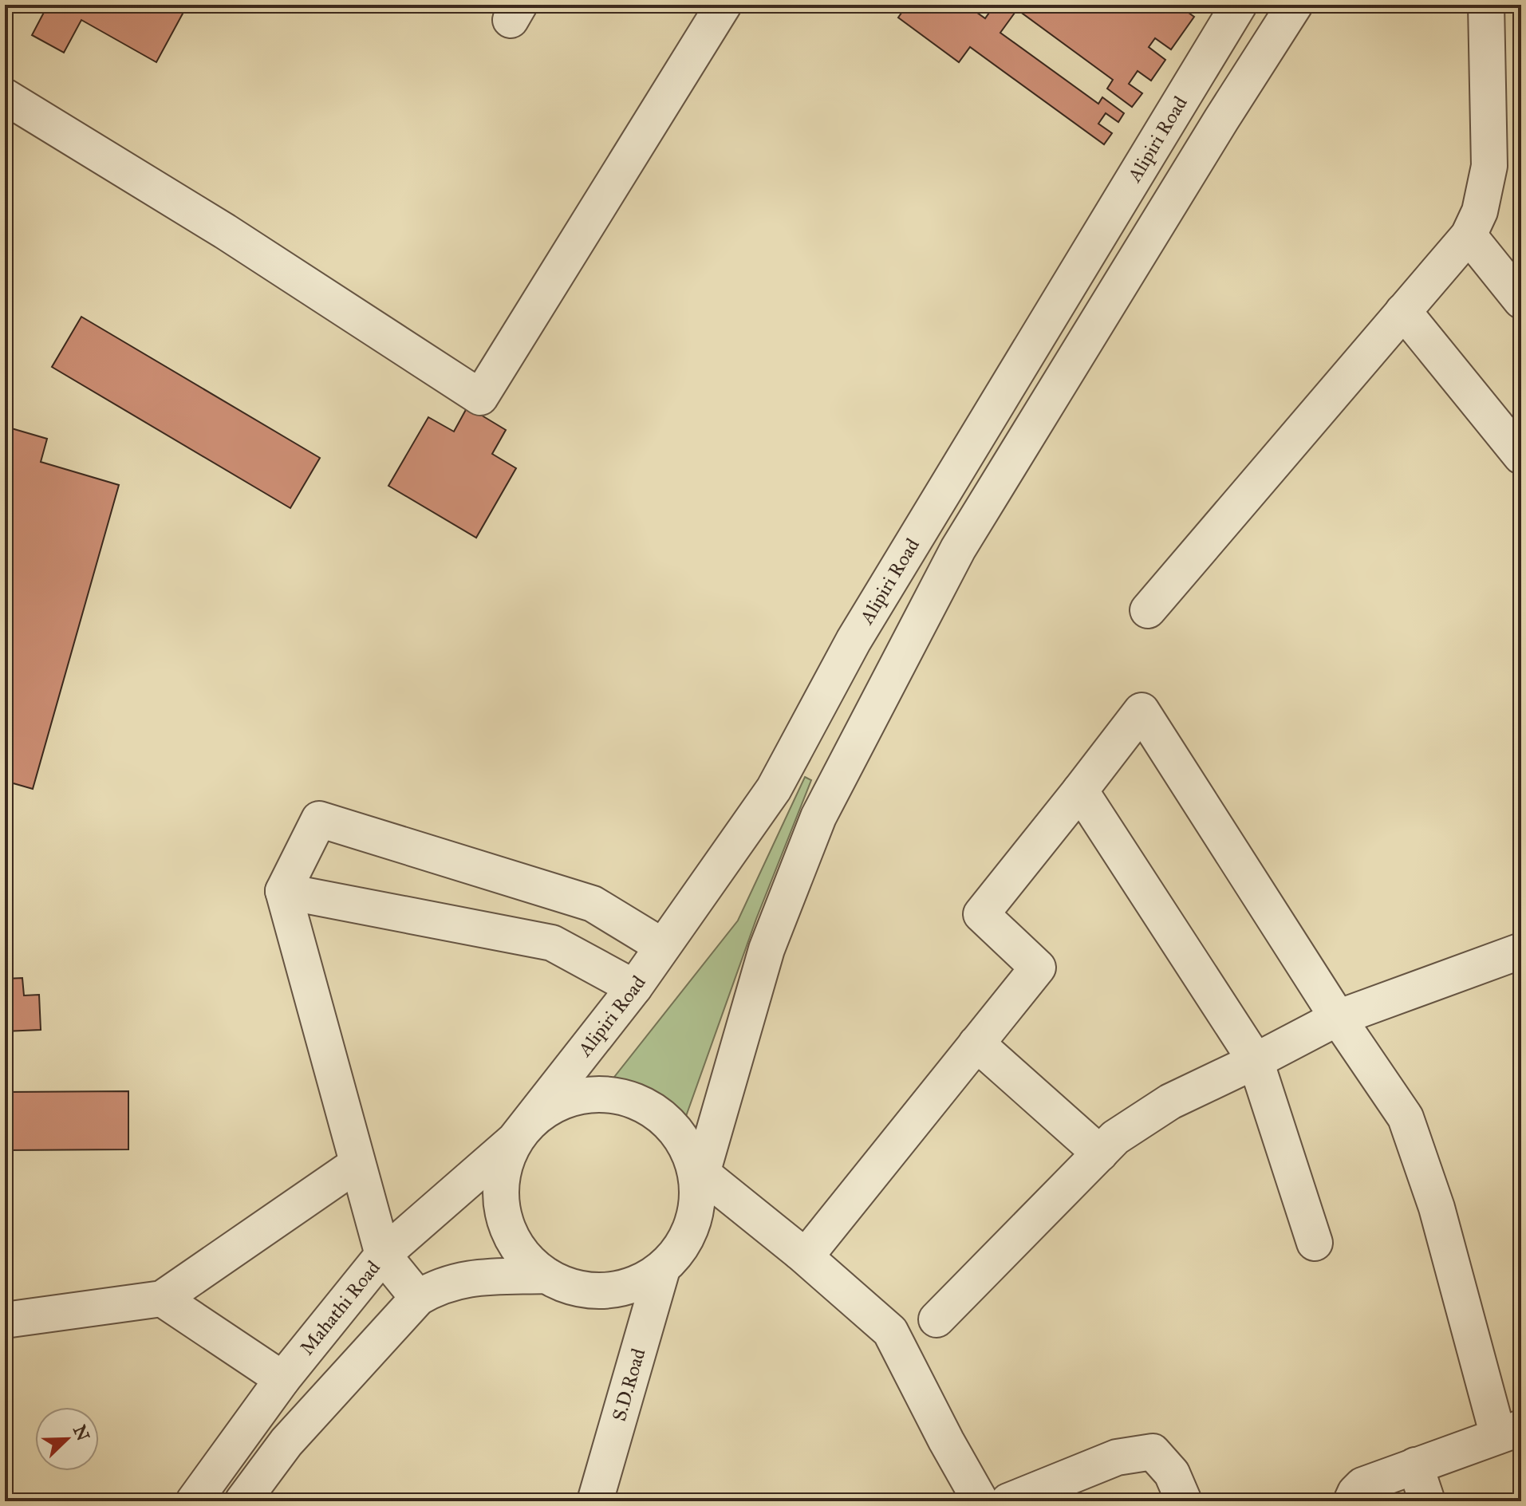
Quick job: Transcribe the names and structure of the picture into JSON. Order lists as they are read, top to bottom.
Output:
{
  "streets": {
    "street": ["Alipiri Road", "Mahathi Road", "S.D.Road"]
  },
  "crossings": [
    ["Alipiri Road", "Mahathi Road"],
    ["Alipiri Road", "S.D.Road"],
    ["Mahathi Road", "S.D.Road"]
  ],
  "north": "top right"
}
